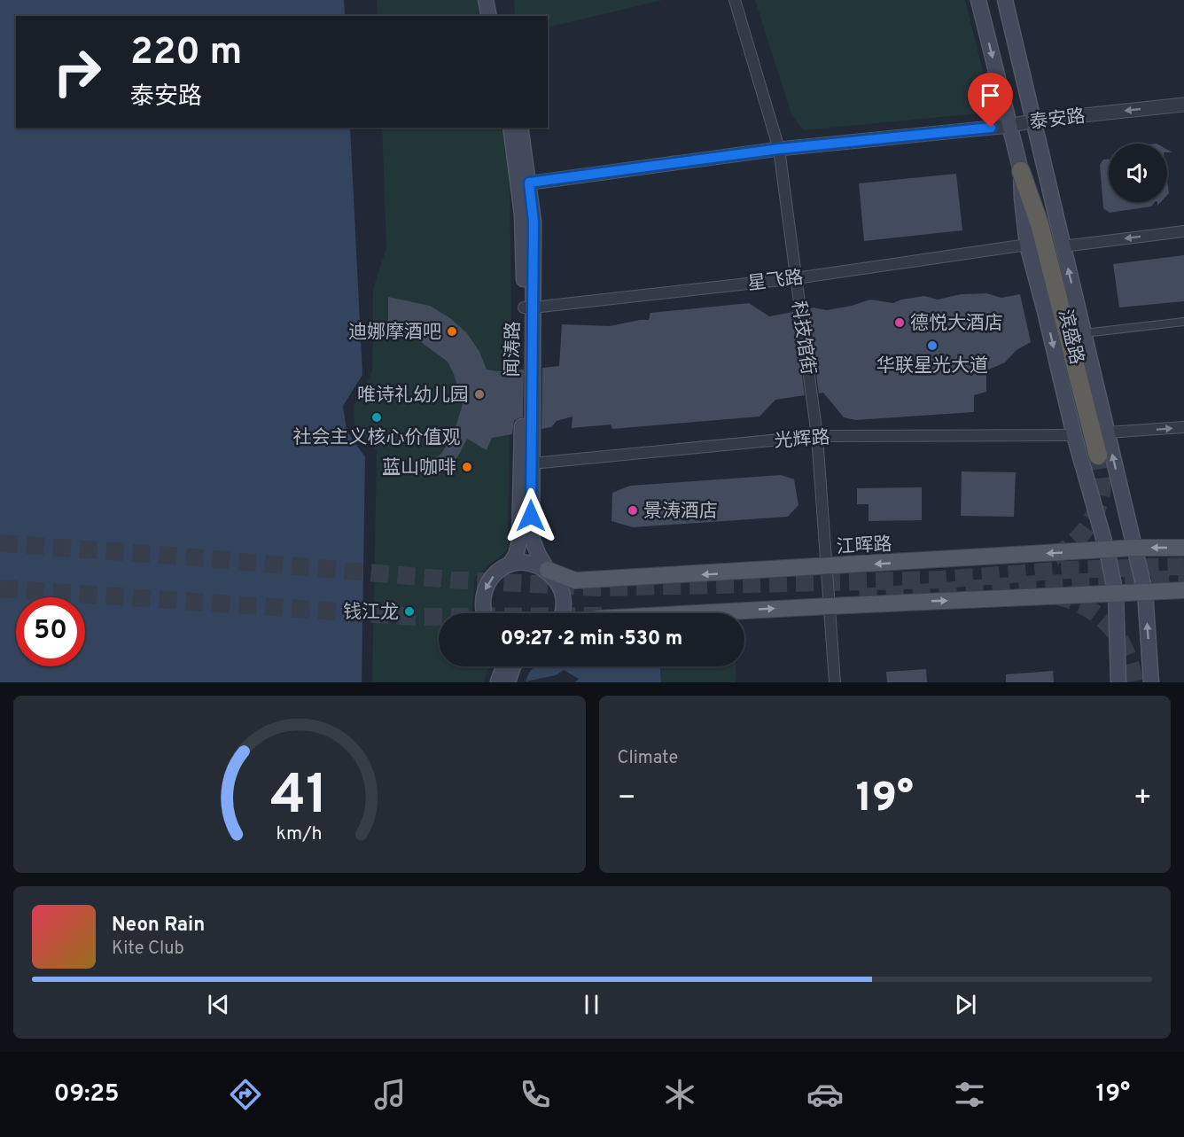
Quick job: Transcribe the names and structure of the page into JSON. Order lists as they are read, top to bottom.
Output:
{
  "streets": {
    "main road": ["滨盛路", "闻涛路", "江晖路"],
    "street": [
      "泰安路",
      "星飞路",
      "科技馆街",
      "光辉路"
    ]
  },
  "crossings": [
    ["泰安路", "滨盛路"],
    ["泰安路", "科技馆街"],
    ["泰安路", "闻涛路"],
    ["星飞路", "滨盛路"],
    ["星飞路", "科技馆街"],
    ["星飞路", "闻涛路"],
    ["滨盛路", "光辉路"],
    ["滨盛路", "江晖路"],
    ["科技馆街", "光辉路"],
    ["科技馆街", "江晖路"],
    ["闻涛路", "光辉路"],
    ["闻涛路", "江晖路"]
  ],
  "places": [
    "德悦大酒店",
    "迪娜摩酒吧",
    "华联星光大道",
    "唯诗礼幼儿园",
    "社会主义核心价值观",
    "蓝山咖啡",
    "景涛酒店",
    "钱江龙"
  ],
  "page": {
    "turn": ["220 m", "泰安路"],
    "limit": "50",
    "trip": "09:27 · 2 min · 530 m",
    "tile": "Climate",
    "heat": ["−", "19°", "+"],
    "song": ["Neon Rain", "Kite Club"],
    "tabs": ["09:25", "19°"],
    "gauge": ["41", "km/h"]
  }
}
